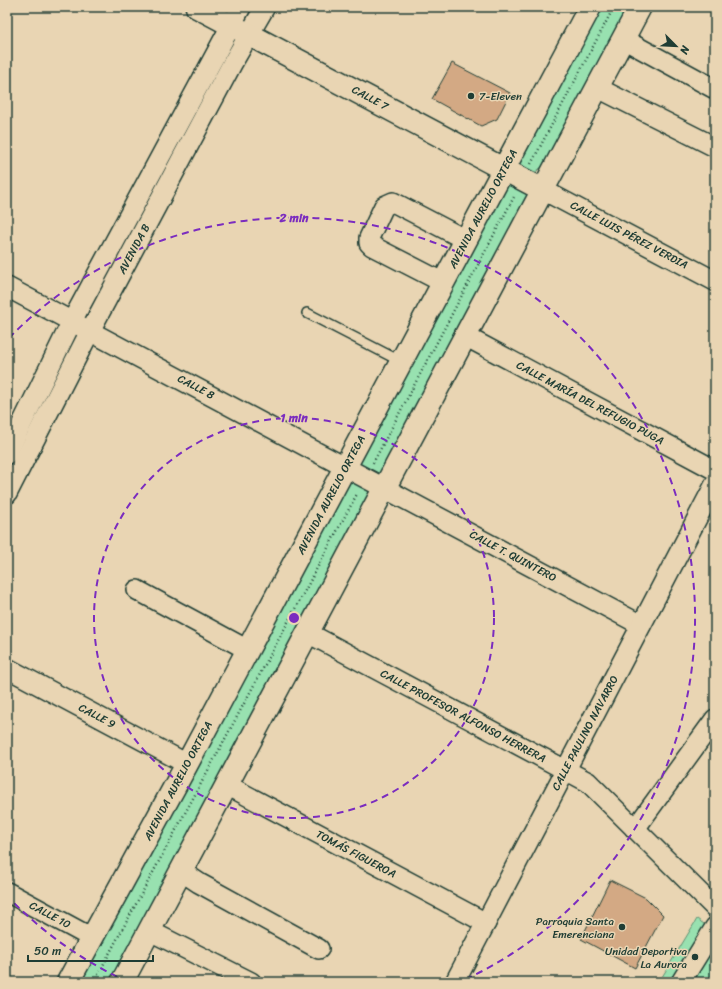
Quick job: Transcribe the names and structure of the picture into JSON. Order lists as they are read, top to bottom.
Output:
{
  "streets": {
    "main road": ["CALLE 7", "AVENIDA AURELIO ORTEGA"],
    "street": [
      "CALLE LUIS PÉREZ VERDIA",
      "AVENIDA B",
      "CALLE 8",
      "CALLE MARÍA DEL REFUGIO PUGA",
      "CALLE T. QUINTERO",
      "CALLE 9",
      "CALLE PROFESOR ALFONSO HERRERA",
      "CALLE PAULINO NAVARRO",
      "TOMÁS FIGUEROA",
      "CALLE 10"
    ]
  },
  "crossings": [
    ["CALLE 7", "AVENIDA AURELIO ORTEGA"],
    ["CALLE 7", "CALLE LUIS PÉREZ VERDIA"],
    ["CALLE 7", "AVENIDA B"],
    ["AVENIDA AURELIO ORTEGA", "CALLE 8"],
    ["AVENIDA AURELIO ORTEGA", "CALLE 9"],
    ["AVENIDA AURELIO ORTEGA", "CALLE 10"],
    ["AVENIDA B", "CALLE 8"],
    ["CALLE 8", "CALLE T. QUINTERO"],
    ["CALLE T. QUINTERO", "CALLE PAULINO NAVARRO"],
    ["CALLE PROFESOR ALFONSO HERRERA", "CALLE PAULINO NAVARRO"],
    ["CALLE PAULINO NAVARRO", "TOMÁS FIGUEROA"]
  ],
  "places": ["7-Eleven", "Parroquia Santa Emerenciana", "Unidad Deportiva La Aurora"],
  "scale_bar": "50 m",
  "north": "bottom right",
  "rings": ["2 min", "1 min"]
}
